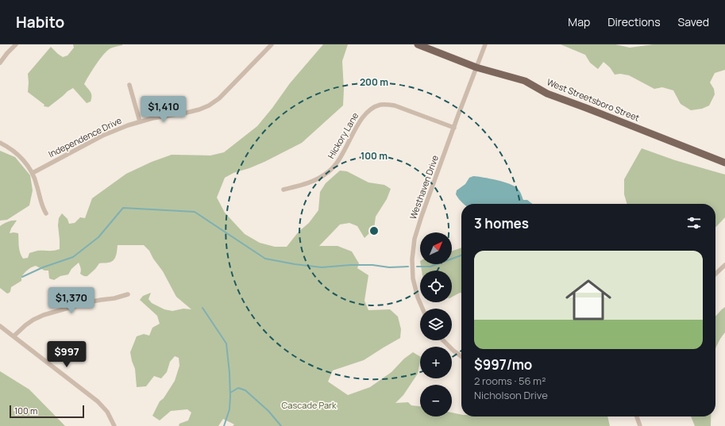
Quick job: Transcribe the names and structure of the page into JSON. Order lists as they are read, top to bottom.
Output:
{
  "streets": {
    "main road": ["West Streetsboro Street"],
    "street": ["Hickory Lane", "Independence Drive", "Westhaven Drive"]
  },
  "crossings": [
    ["West Streetsboro Street", "Westhaven Drive"],
    ["Hickory Lane", "Westhaven Drive"]
  ],
  "parks": ["Cascade Park"],
  "scale_bar": "100 m",
  "north": "top right",
  "page": {
    "header": "Habito",
    "nav": ["Map", "Directions", "Saved"],
    "price": ["$1,410", "$1,370", "$997"],
    "heading": "3 homes",
    "map_buttons": ["+", "−"],
    "list": [
      {
        "name": "$997/mo",
        "note": "2 rooms · 56 m² · Nicholson Drive"
      }
    ],
    "scale": "100 m"
  },
  "rings": ["200 m", "100 m"]
}
